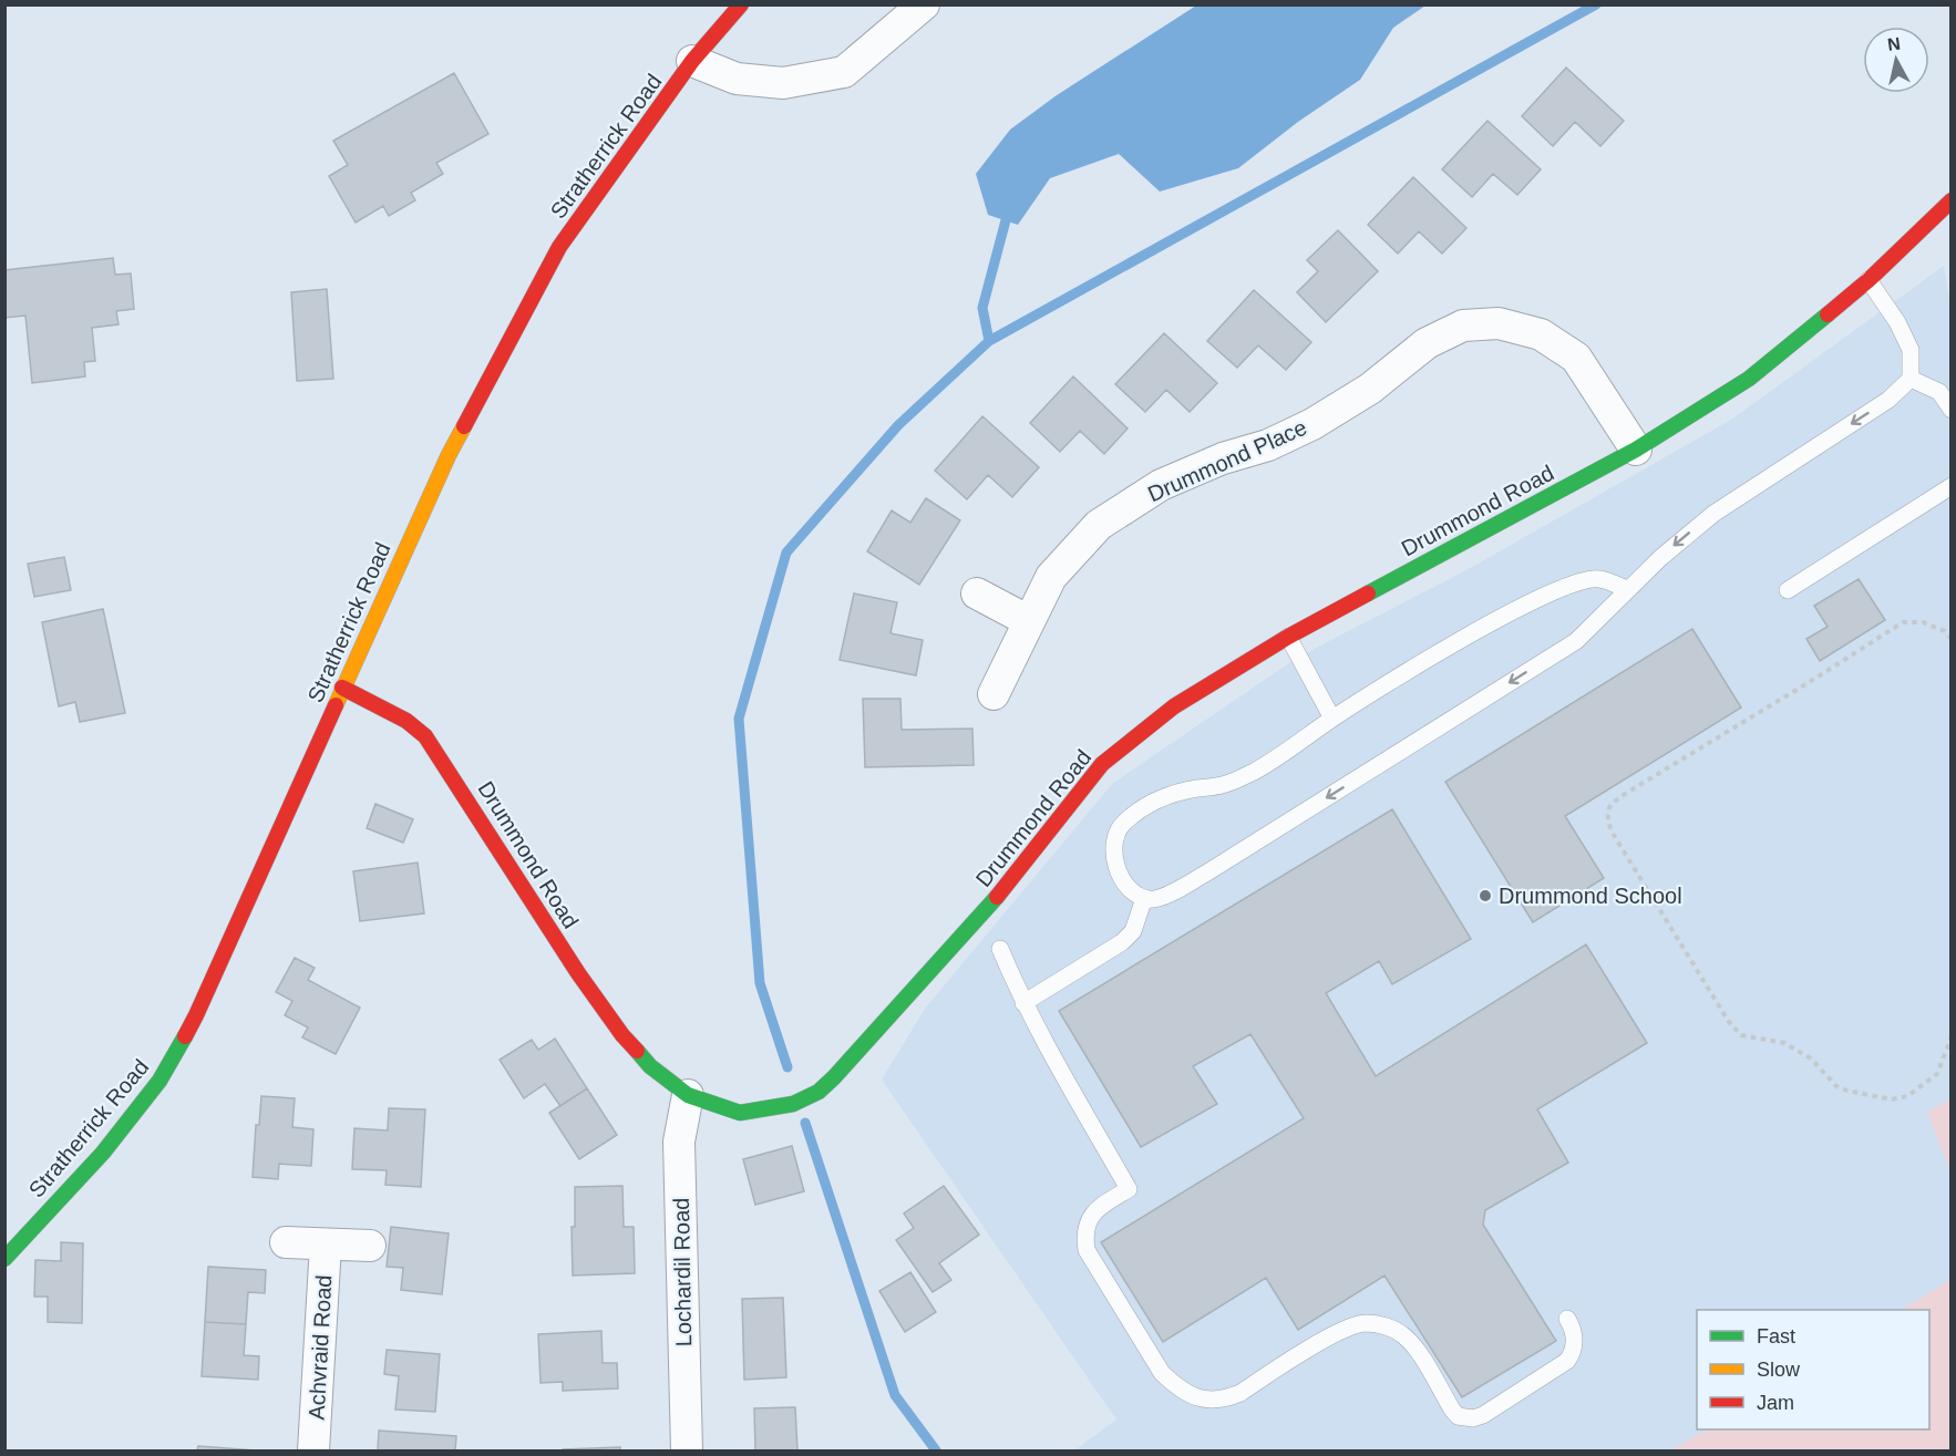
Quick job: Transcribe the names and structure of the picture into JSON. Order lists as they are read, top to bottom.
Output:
{
  "streets": {
    "street": [
      "Stratherrick Road",
      "Drummond Place",
      "Drummond Road",
      "Lochardil Road",
      "Achvraid Road"
    ]
  },
  "crossings": [
    ["Stratherrick Road", "Drummond Road"],
    ["Drummond Place", "Drummond Road"],
    ["Drummond Road", "Lochardil Road"]
  ],
  "places": ["Drummond School"],
  "legend": ["Fast", "Slow", "Jam"],
  "north": "top"
}
